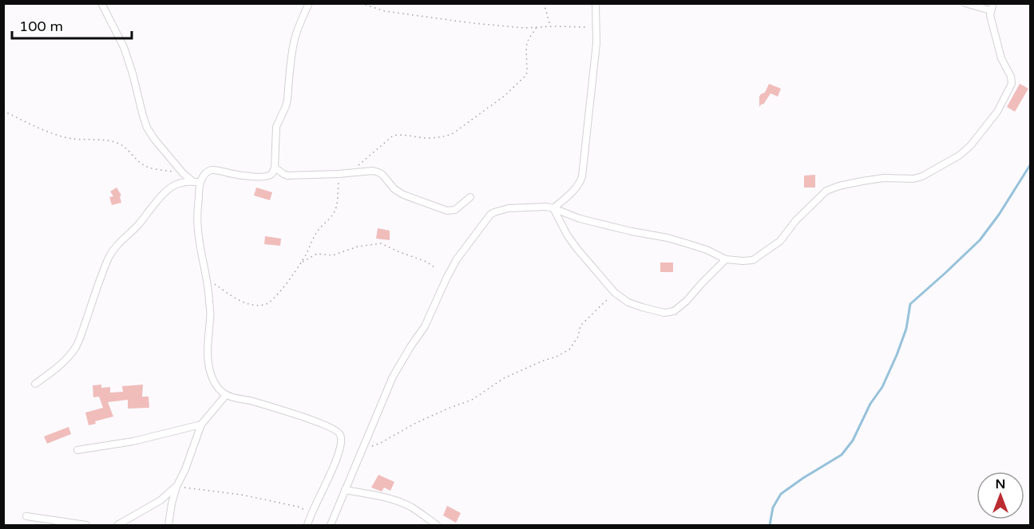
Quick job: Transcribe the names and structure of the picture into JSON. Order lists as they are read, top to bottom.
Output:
{
  "scale_bar": "100 m",
  "north": "top"
}
